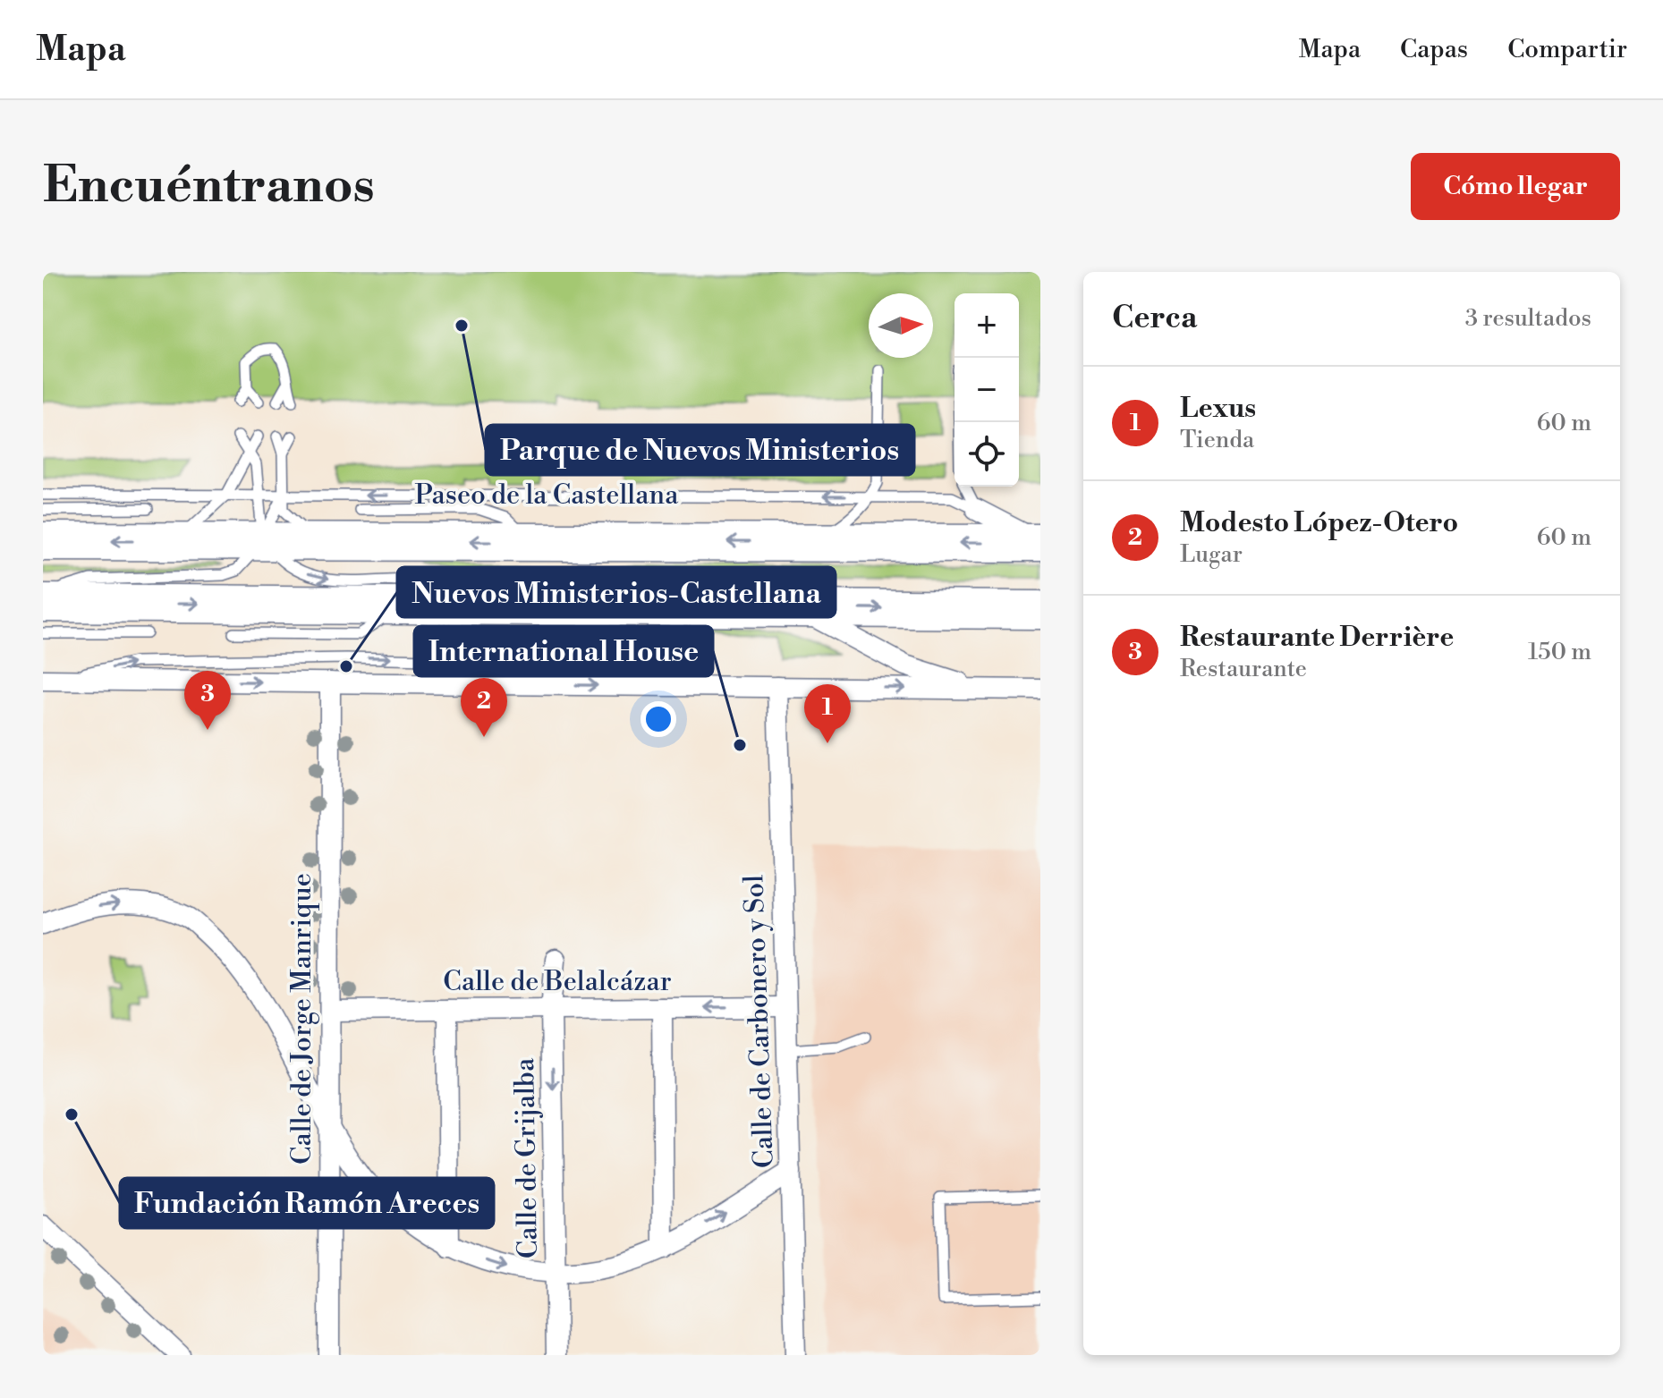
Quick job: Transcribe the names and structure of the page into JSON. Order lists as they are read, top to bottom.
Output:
{
  "streets": {
    "highway": ["Paseo de la Castellana"],
    "street": [
      "Calle de Belalcázar",
      "Calle de Jorge Manrique",
      "Calle de Carbonero y Sol",
      "Calle de Grijalba"
    ]
  },
  "crossings": [
    ["Calle de Belalcázar", "Calle de Jorge Manrique"],
    ["Calle de Belalcázar", "Calle de Carbonero y Sol"],
    ["Calle de Belalcázar", "Calle de Grijalba"]
  ],
  "places": [
    "Parque de Nuevos Ministerios",
    "Nuevos Ministerios-Castellana",
    "International House",
    "Fundación Ramón Areces"
  ],
  "north": "right",
  "page": {
    "header": "Mapa",
    "nav": ["Mapa", "Capas", "Compartir"],
    "buttons": "Cómo llegar",
    "title": "Encuéntranos",
    "heading": ["Cerca", "3 resultados"],
    "map_buttons": ["+", "−"],
    "list": [
      {
        "mark": "1",
        "name": "Lexus",
        "note": "Tienda",
        "value": "60 m"
      },
      {
        "mark": "2",
        "name": "Modesto López-Otero",
        "note": "Lugar",
        "value": "60 m"
      },
      {
        "mark": "3",
        "name": "Restaurante Derrière",
        "note": "Restaurante",
        "value": "150 m"
      }
    ],
    "pins": ["3", "2", "1"]
  }
}
